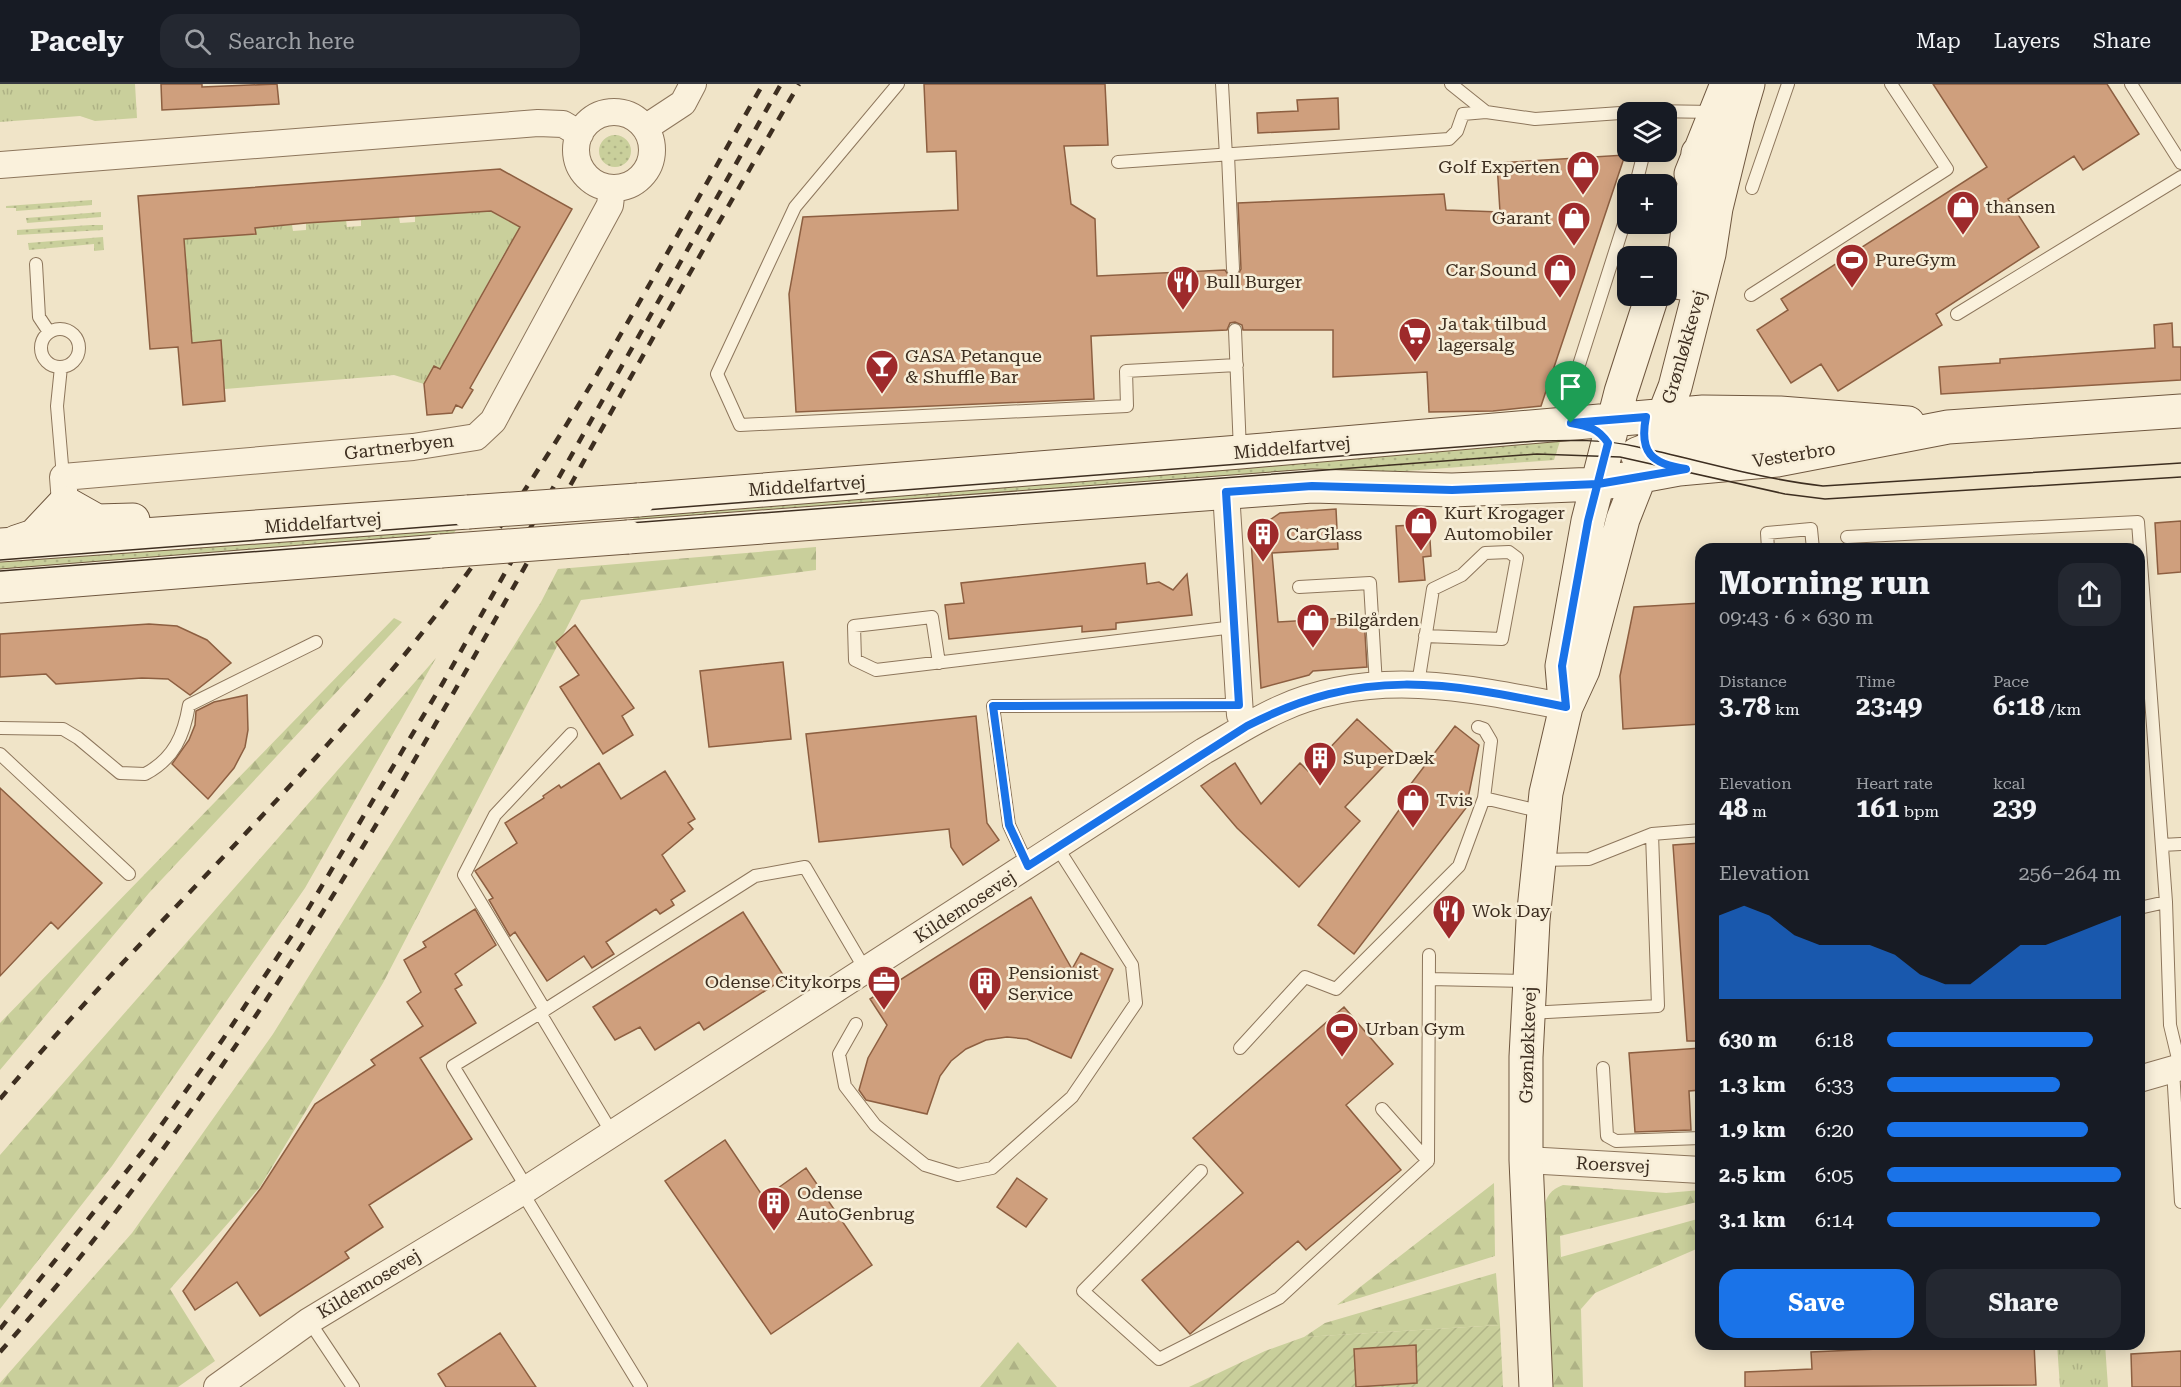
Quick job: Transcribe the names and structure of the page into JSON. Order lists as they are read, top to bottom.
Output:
{
  "streets": {
    "street": [
      "Grønløkkevej",
      "Gartnerbyen",
      "Middelfartvej",
      "Vesterbro",
      "Kildemosevej",
      "Roersvej"
    ]
  },
  "crossings": [
    ["Grønløkkevej", "Middelfartvej"],
    ["Grønløkkevej", "Vesterbro"],
    ["Grønløkkevej", "Kildemosevej"],
    ["Grønløkkevej", "Roersvej"],
    ["Middelfartvej", "Vesterbro"]
  ],
  "places": {
    "shop": [
      "Golf Experten",
      "thansen",
      "Garant",
      "Car Sound",
      "Kurt Krogager Automobiler",
      "Bilgården",
      "Tvis"
    ],
    "sports": ["PureGym", "Urban Gym"],
    "restaurant": ["Bull Burger", "Wok Day"],
    "supermarket": ["Ja tak tilbud lagersalg"],
    "bar": ["GASA Petanque & Shuffle Bar"],
    "building": [
      "CarGlass",
      "SuperDæk",
      "Pensionist Service",
      "Odense AutoGenbrug"
    ],
    "office": ["Odense Citykorps"]
  },
  "page": {
    "header": "Pacely",
    "search": "Search here",
    "nav": ["Map", "Layers", "Share"],
    "map_buttons": ["+", "−"],
    "heading": ["Morning run", "09:43 · 6 × 630 m"],
    "stats": [
      ["Distance", "3.78 km"],
      ["Time", "23:49"],
      ["Pace", "6:18 /km"],
      ["Elevation", "48 m"],
      ["Heart rate", "161 bpm"],
      ["kcal", "239"]
    ],
    "chart": ["Elevation", "256–264 m"],
    "list": [
      {
        "name": "630 m",
        "note": "6:18"
      },
      {
        "name": "1.3 km",
        "note": "6:33"
      },
      {
        "name": "1.9 km",
        "note": "6:20"
      },
      {
        "name": "2.5 km",
        "note": "6:05"
      },
      {
        "name": "3.1 km",
        "note": "6:14"
      }
    ],
    "buttons": ["Save", "Share"]
  }
}
